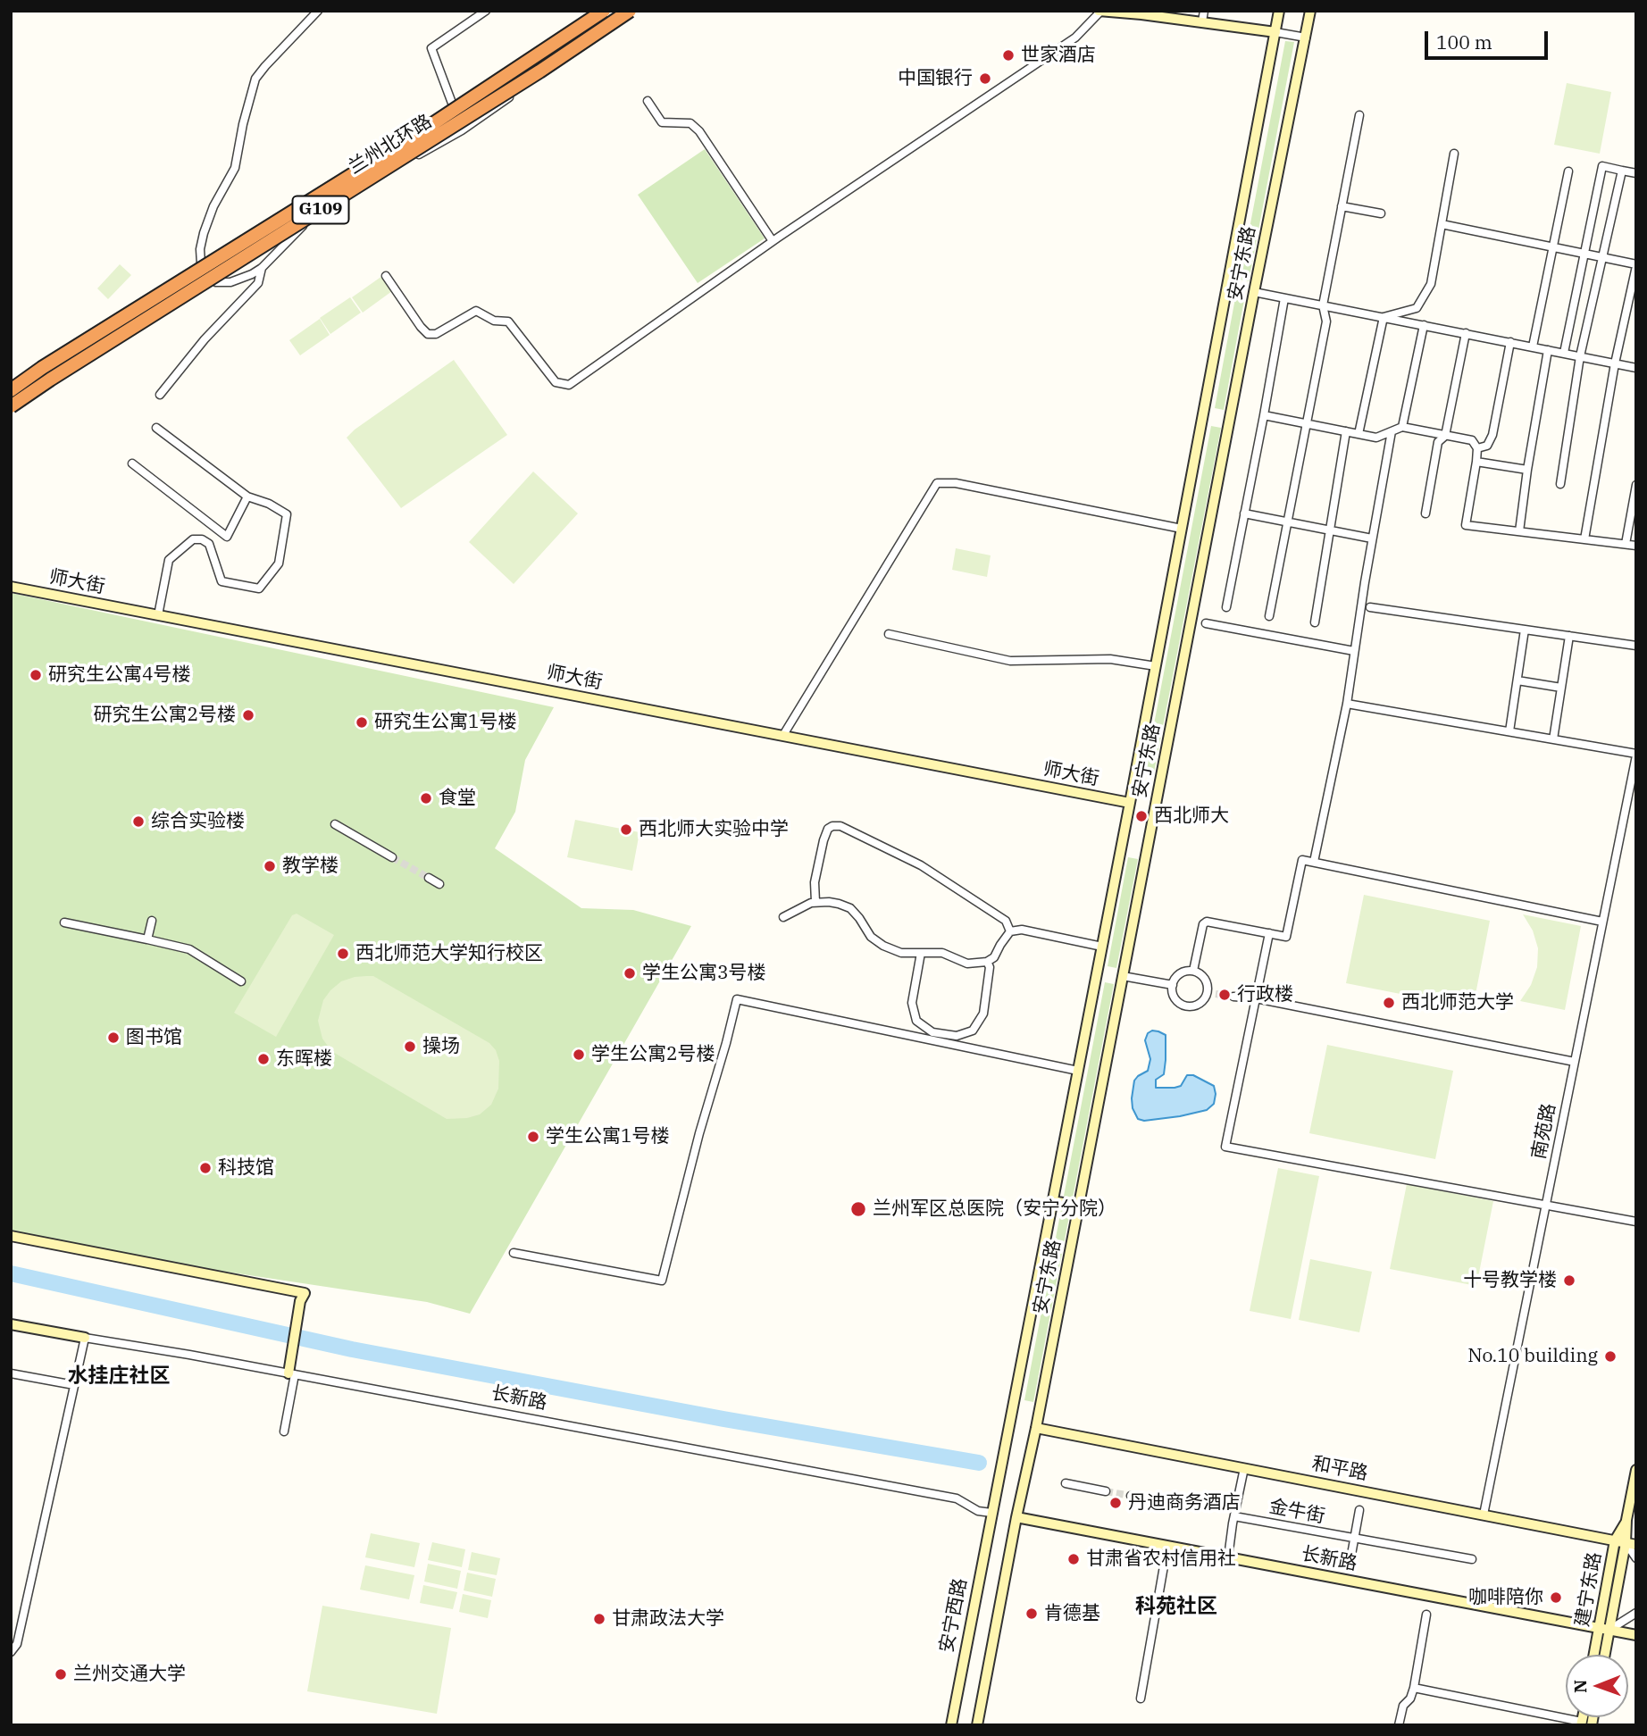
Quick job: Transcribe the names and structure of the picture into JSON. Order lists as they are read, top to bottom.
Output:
{
  "streets": {
    "highway": ["兰州北环路", "G109"],
    "main road": [
      "安宁东路",
      "师大街",
      "长新路",
      "和平路",
      "建宁东路",
      "安宁西路"
    ],
    "street": ["南苑路", "金牛街"]
  },
  "crossings": [
    ["安宁东路", "师大街"],
    ["安宁东路", "长新路"],
    ["安宁东路", "和平路"],
    ["安宁东路", "安宁西路"],
    ["南苑路", "和平路"],
    ["长新路", "建宁东路"],
    ["长新路", "安宁西路"],
    ["和平路", "建宁东路"]
  ],
  "districts": ["水挂庄社区", "科苑社区"],
  "places": [
    "世家酒店",
    "中国银行",
    "研究生公寓4号楼",
    "研究生公寓2号楼",
    "研究生公寓1号楼",
    "食堂",
    "西北师大",
    "综合实验楼",
    "西北师大实验中学",
    "教学楼",
    "西北师范大学知行校区",
    "学生公寓3号楼",
    "行政楼",
    "西北师范大学",
    "图书馆",
    "操场",
    "学生公寓2号楼",
    "东晖楼",
    "学生公寓1号楼",
    "科技馆",
    "兰州军区总医院（安宁分院）",
    "十号教学楼",
    "No.10 building",
    "丹迪商务酒店",
    "甘肃省农村信用社",
    "咖啡陪你",
    "肯德基",
    "甘肃政法大学",
    "兰州交通大学"
  ],
  "scale_bar": "100 m",
  "north": "left"
}
